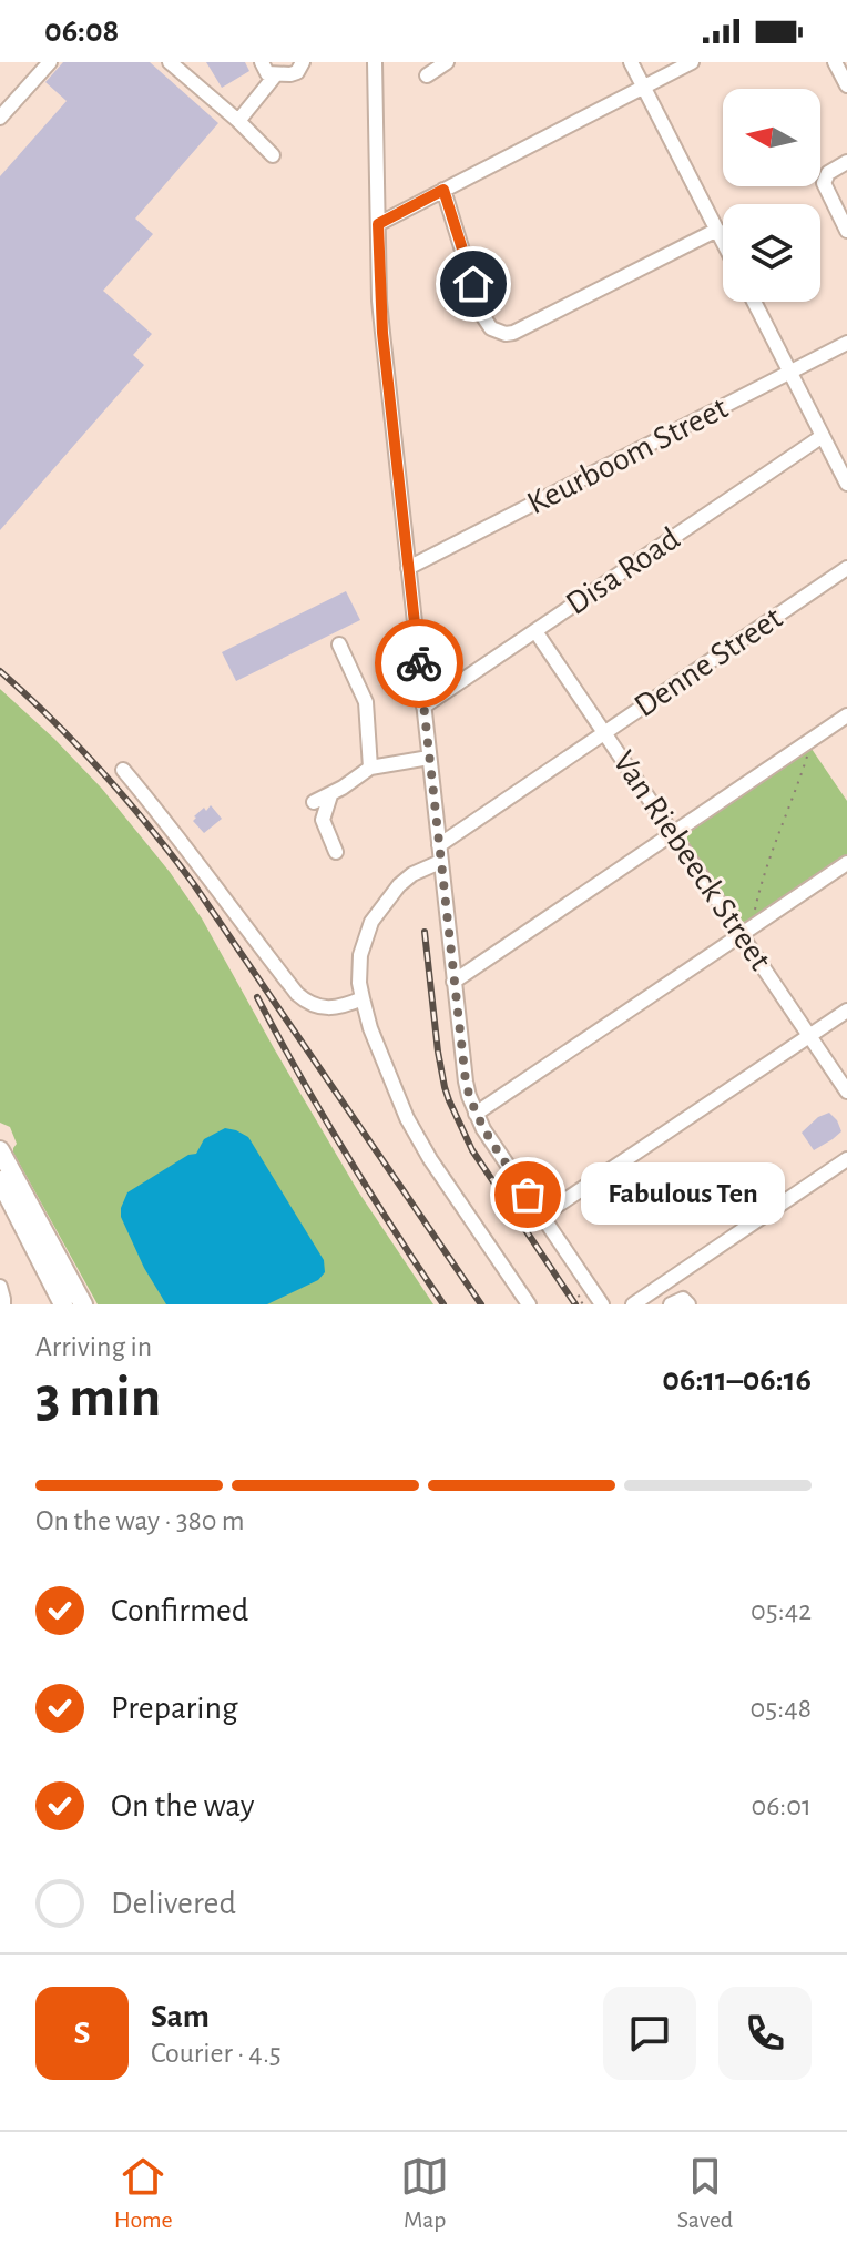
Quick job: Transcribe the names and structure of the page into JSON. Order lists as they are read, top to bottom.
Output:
{
  "streets": {
    "street": [
      "Keurboom Street",
      "Disa Road",
      "Denne Street",
      "Van Riebeeck Street"
    ]
  },
  "crossings": [
    ["Disa Road", "Van Riebeeck Street"],
    ["Denne Street", "Van Riebeeck Street"]
  ],
  "places": ["Fabulous Ten"],
  "north": "left",
  "page": {
    "status": "06:08",
    "bubble": "Fabulous Ten",
    "heading": ["3 min", "Arriving in", "06:11–06:16"],
    "panel": ["Sam", "Courier · 4.5"],
    "bar": "On the way · 380 m",
    "list": [
      ["Confirmed", "05:42"],
      ["Preparing", "05:48"],
      ["On the way", "06:01"],
      "Delivered"
    ],
    "round": "S",
    "tabs": ["Home", "Map", "Saved"]
  }
}
